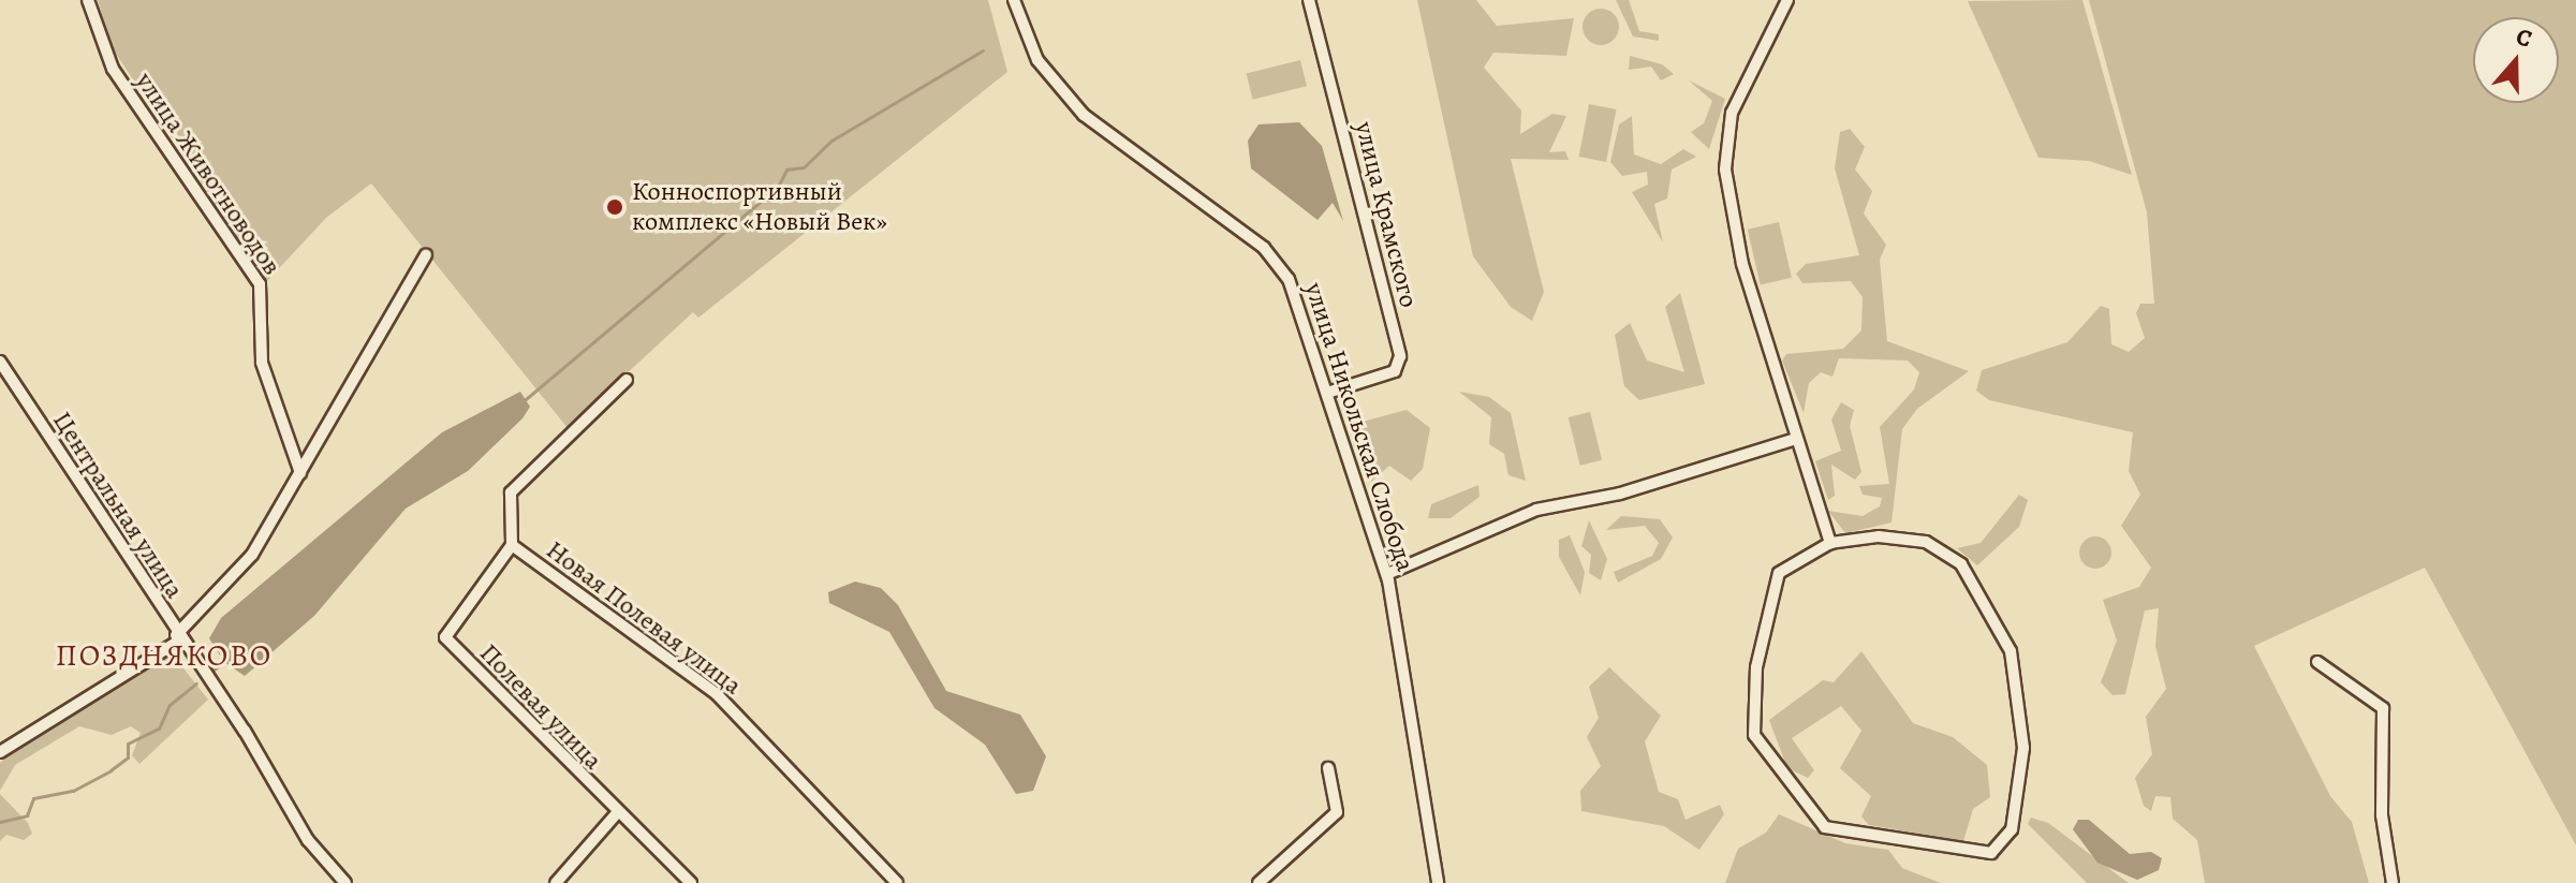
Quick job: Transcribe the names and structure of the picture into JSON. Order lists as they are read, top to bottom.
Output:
{
  "streets": {
    "street": [
      "улица Животноводов",
      "улица Крамского",
      "улица Никольская Слобода",
      "Центральная улица",
      "Новая Полевая улица",
      "Полевая улица"
    ]
  },
  "crossings": [
    ["улица Крамского", "улица Никольская Слобода"],
    ["Новая Полевая улица", "Полевая улица"]
  ],
  "districts": ["ПОЗДНЯКОВО"],
  "places": ["Конноспортивный комплекс «Новый Век»"],
  "north": "top"
}
